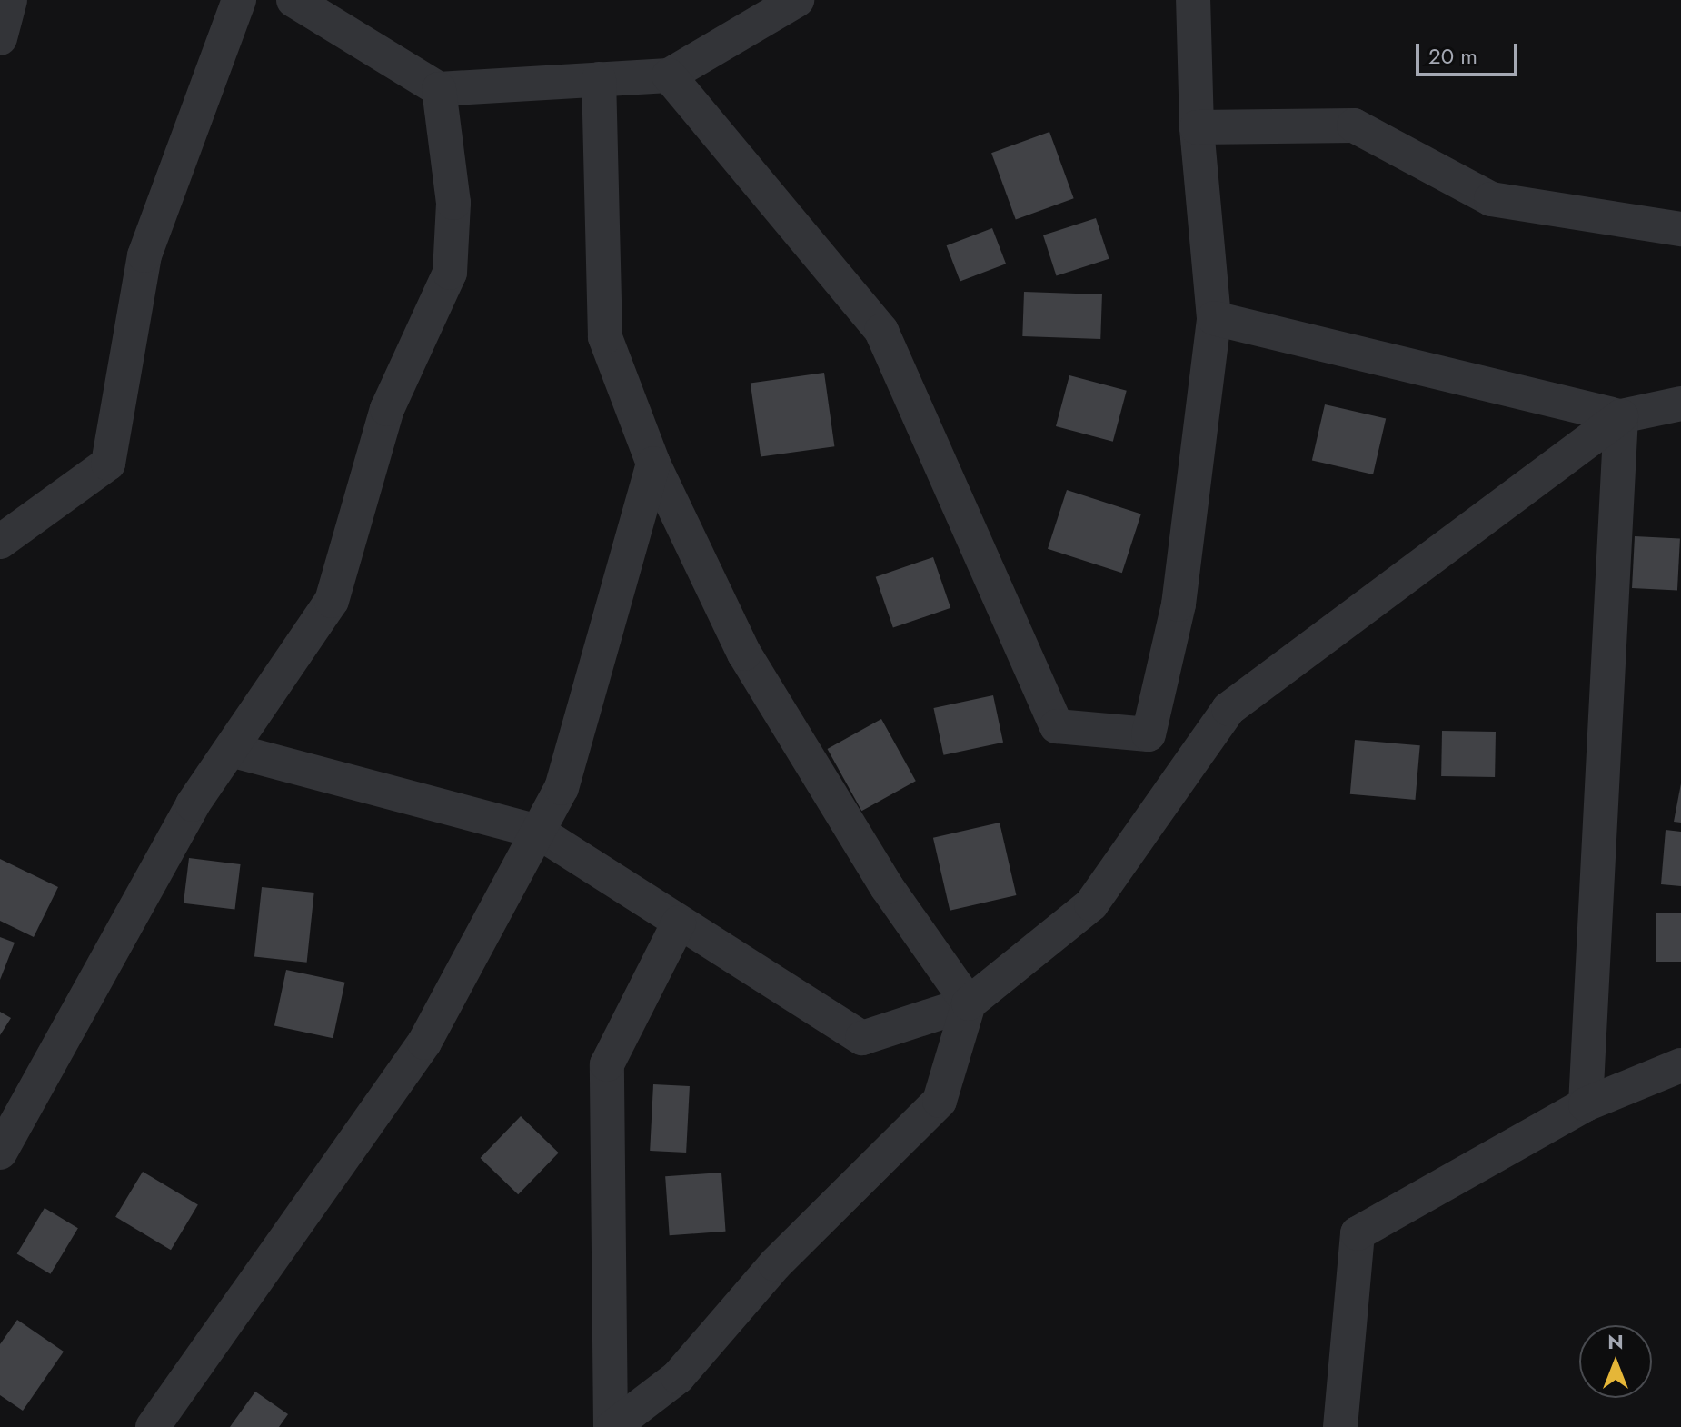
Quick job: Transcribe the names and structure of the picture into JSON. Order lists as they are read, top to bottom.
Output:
{
  "scale_bar": "20 m",
  "north": "top"
}
